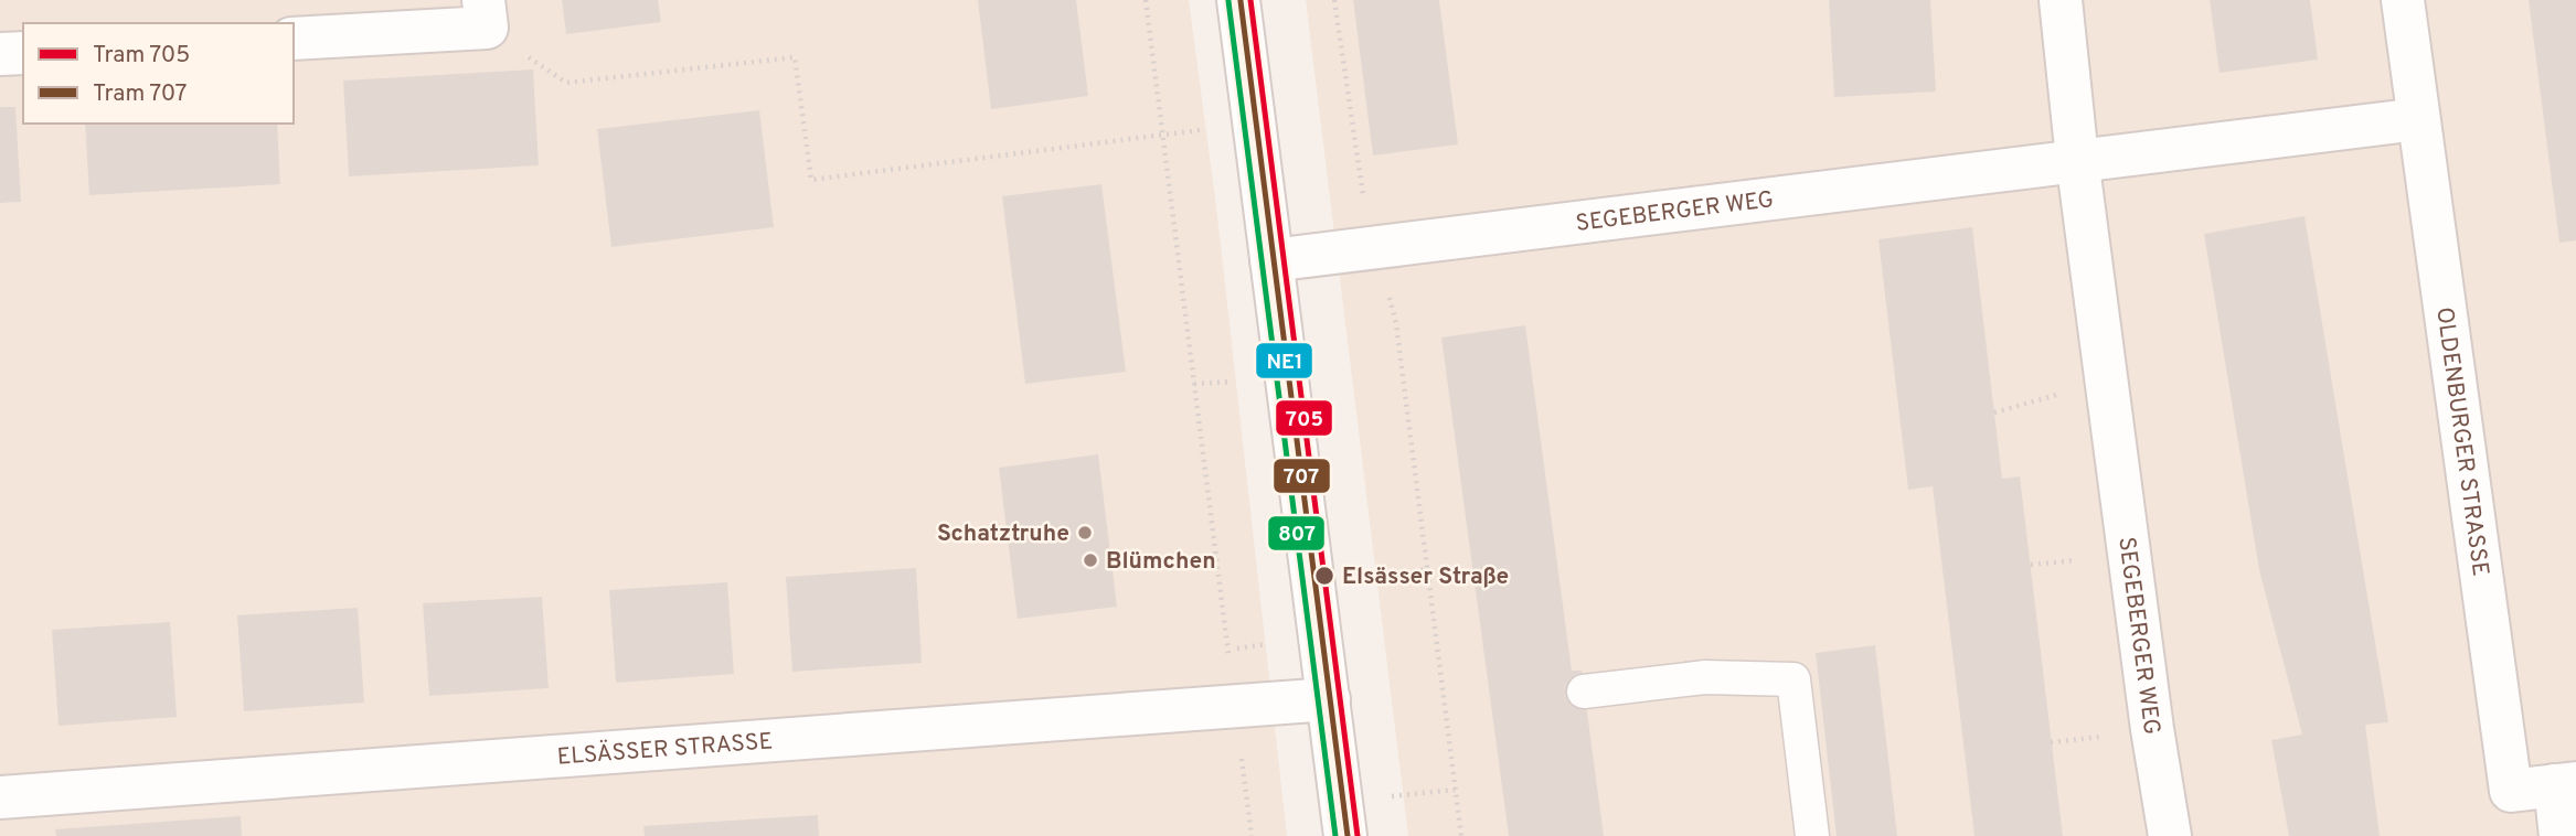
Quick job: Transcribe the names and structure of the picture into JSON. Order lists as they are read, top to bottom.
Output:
{
  "streets": {
    "street": ["SEGEBERGER WEG", "OLDENBURGER STRASSE", "ELSÄSSER STRASSE"]
  },
  "crossings": [
    ["SEGEBERGER WEG", "OLDENBURGER STRASSE"]
  ],
  "places": ["Schatztruhe", "Blümchen", "Elsässer Straße"],
  "lines": [
    "tram line 705",
    "transit line NE1",
    "tram line 707",
    "transit line 807"
  ],
  "legend": ["Tram 705", "Tram 707"]
}
